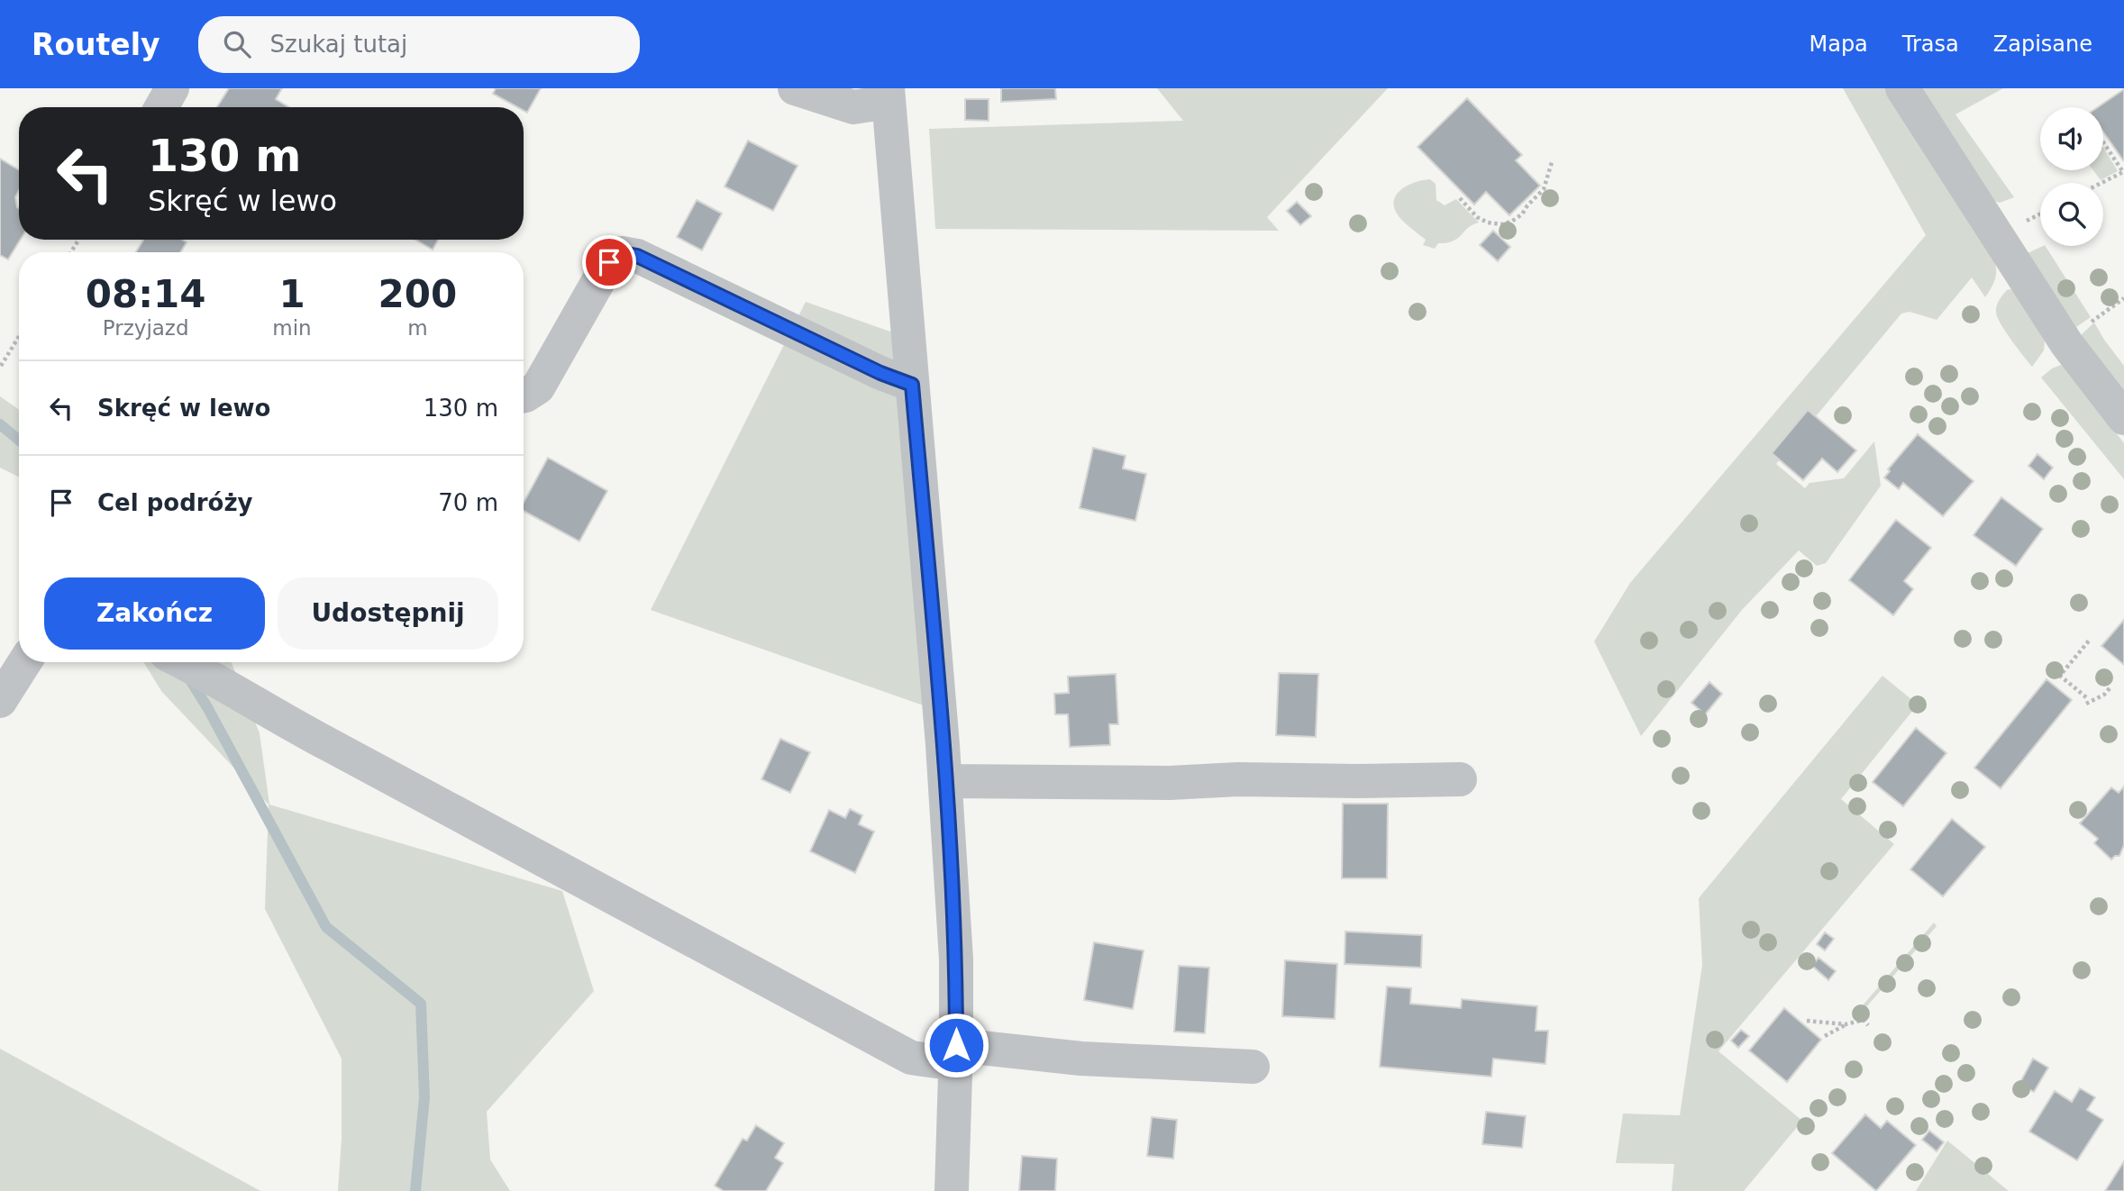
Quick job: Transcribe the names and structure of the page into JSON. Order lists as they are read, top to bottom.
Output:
{
  "page": {
    "header": "Routely",
    "search": "Szukaj tutaj",
    "nav": ["Mapa", "Trasa", "Zapisane"],
    "turn": ["130 m", "Skręć w lewo"],
    "eta": [
      "08:14",
      "Przyjazd",
      "1",
      "min",
      "200",
      "m"
    ],
    "list": [
      {
        "name": "Skręć w lewo",
        "value": "130 m"
      },
      {
        "name": "Cel podróży",
        "value": "70 m"
      }
    ],
    "buttons": ["Zakończ", "Udostępnij"]
  }
}
